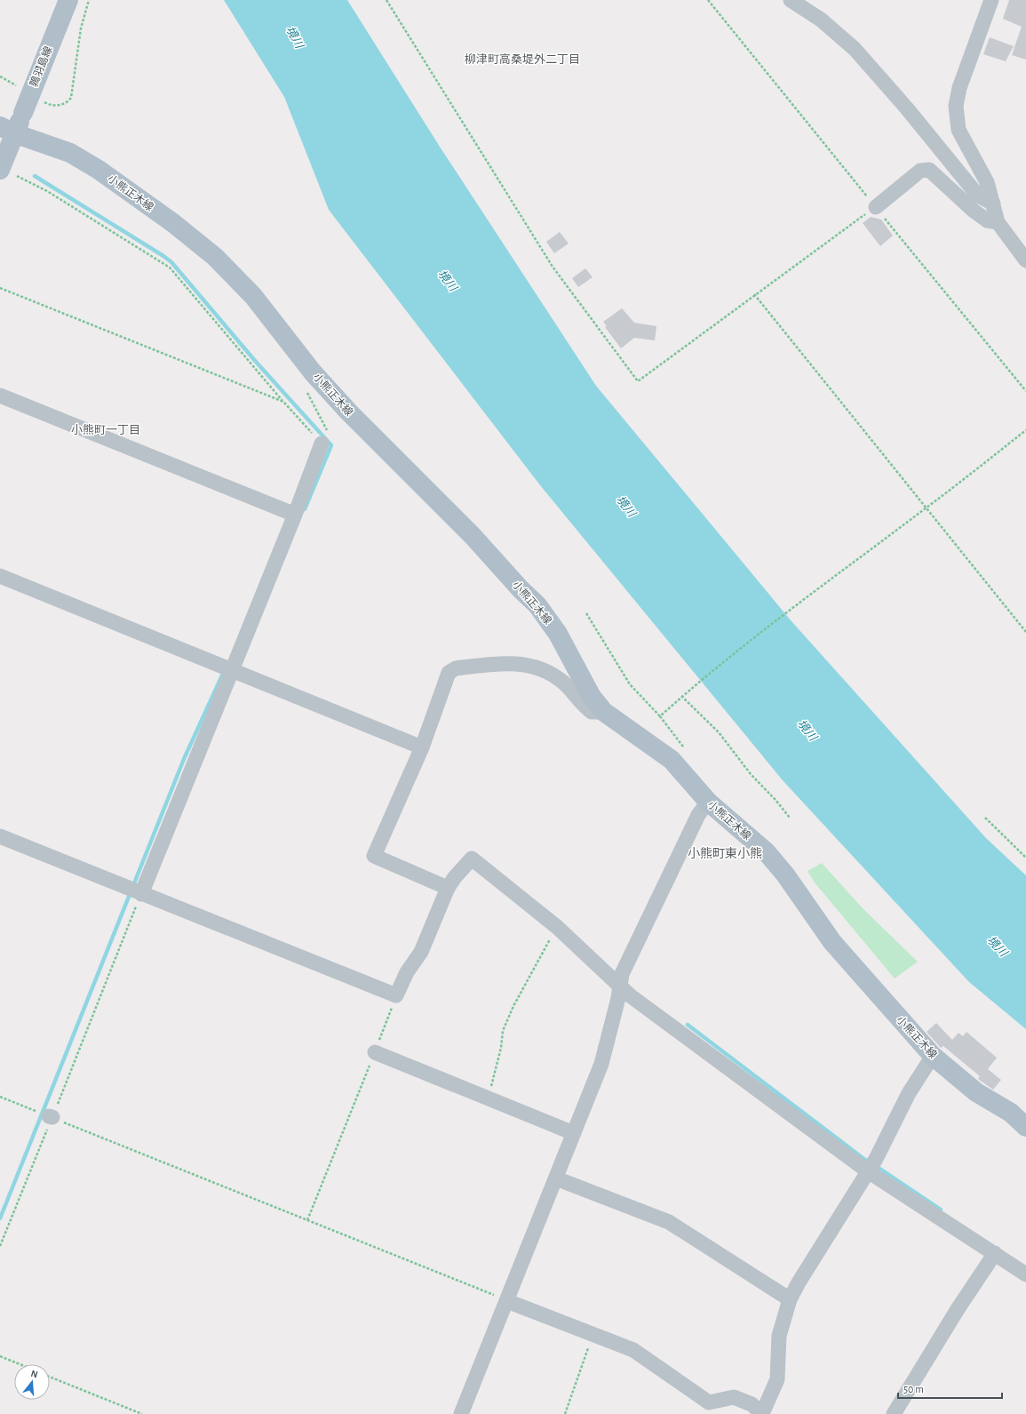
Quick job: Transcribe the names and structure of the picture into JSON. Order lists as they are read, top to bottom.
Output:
{
  "streets": {
    "main road": ["鶉羽島線", "小熊正木線"]
  },
  "crossings": [
    ["鶉羽島線", "小熊正木線"]
  ],
  "districts": ["柳津町高桑堤外二丁目", "小熊町一丁目", "小熊町東小熊"],
  "water": ["境川"],
  "scale_bar": "50 m",
  "north": "top"
}
